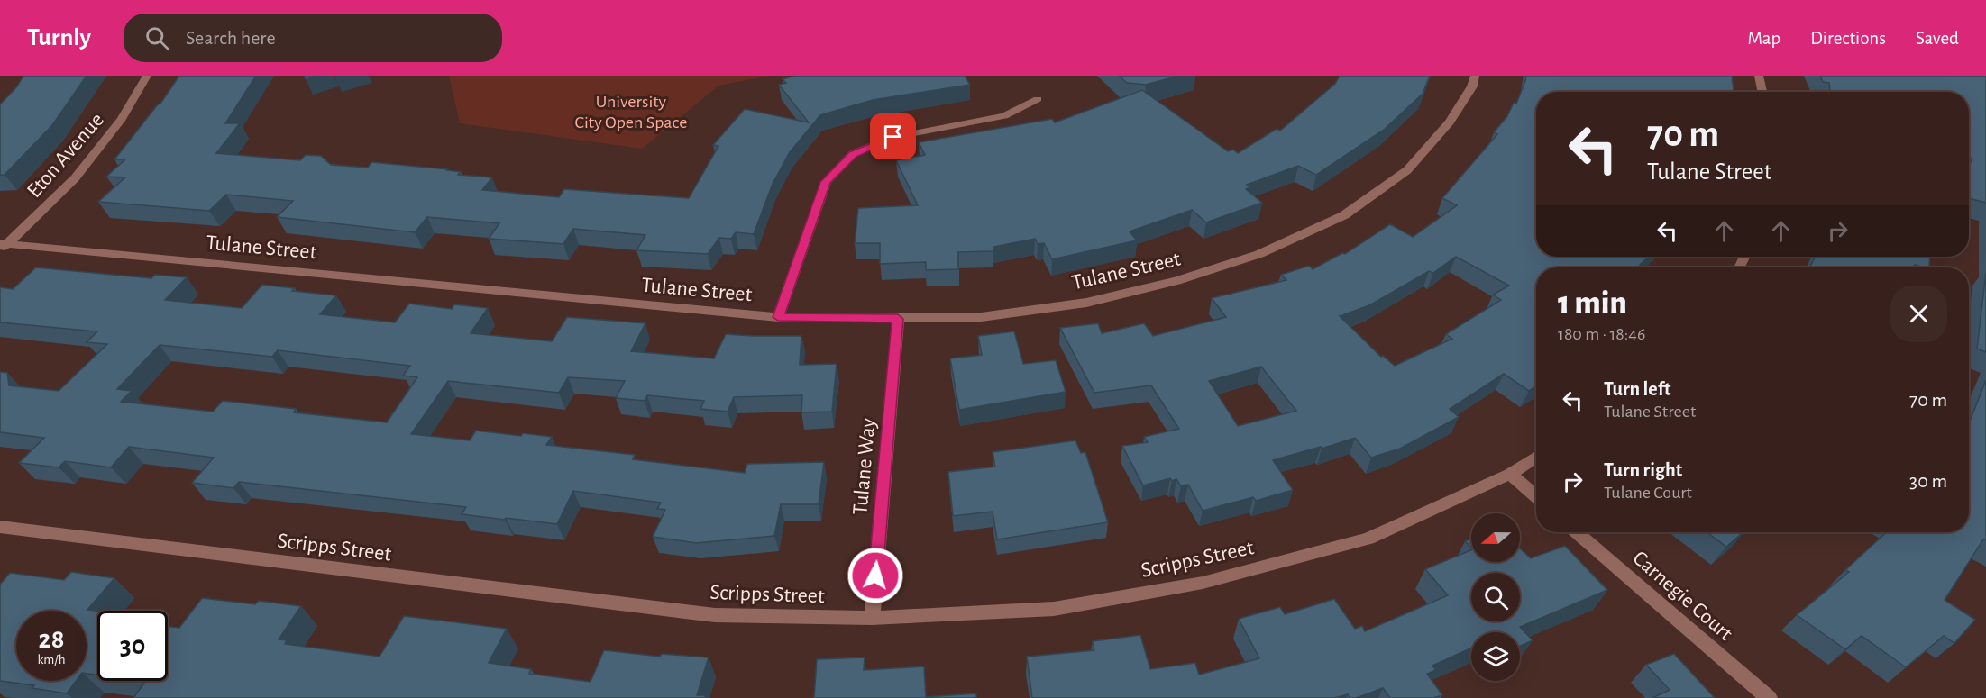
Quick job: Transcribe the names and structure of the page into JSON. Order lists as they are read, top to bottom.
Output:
{
  "streets": {
    "street": [
      "Eton Avenue",
      "Tulane Street",
      "Tulane Way",
      "Scripps Street",
      "Carnegie Court"
    ]
  },
  "crossings": [
    ["Eton Avenue", "Tulane Street"],
    ["Tulane Street", "Tulane Way"],
    ["Tulane Way", "Scripps Street"]
  ],
  "parks": ["University City Open Space"],
  "north": "left",
  "page": {
    "header": "Turnly",
    "search": "Search here",
    "nav": ["Map", "Directions", "Saved"],
    "turn": ["70 m", "Tulane Street"],
    "heading": ["1 min", "180 m · 18:46"],
    "list": [
      {
        "name": "Turn left",
        "note": "Tulane Street",
        "value": "70 m"
      },
      {
        "name": "Turn right",
        "note": "Tulane Court",
        "value": "30 m"
      }
    ],
    "speed": "28 km/h",
    "limit": "30"
  }
}
